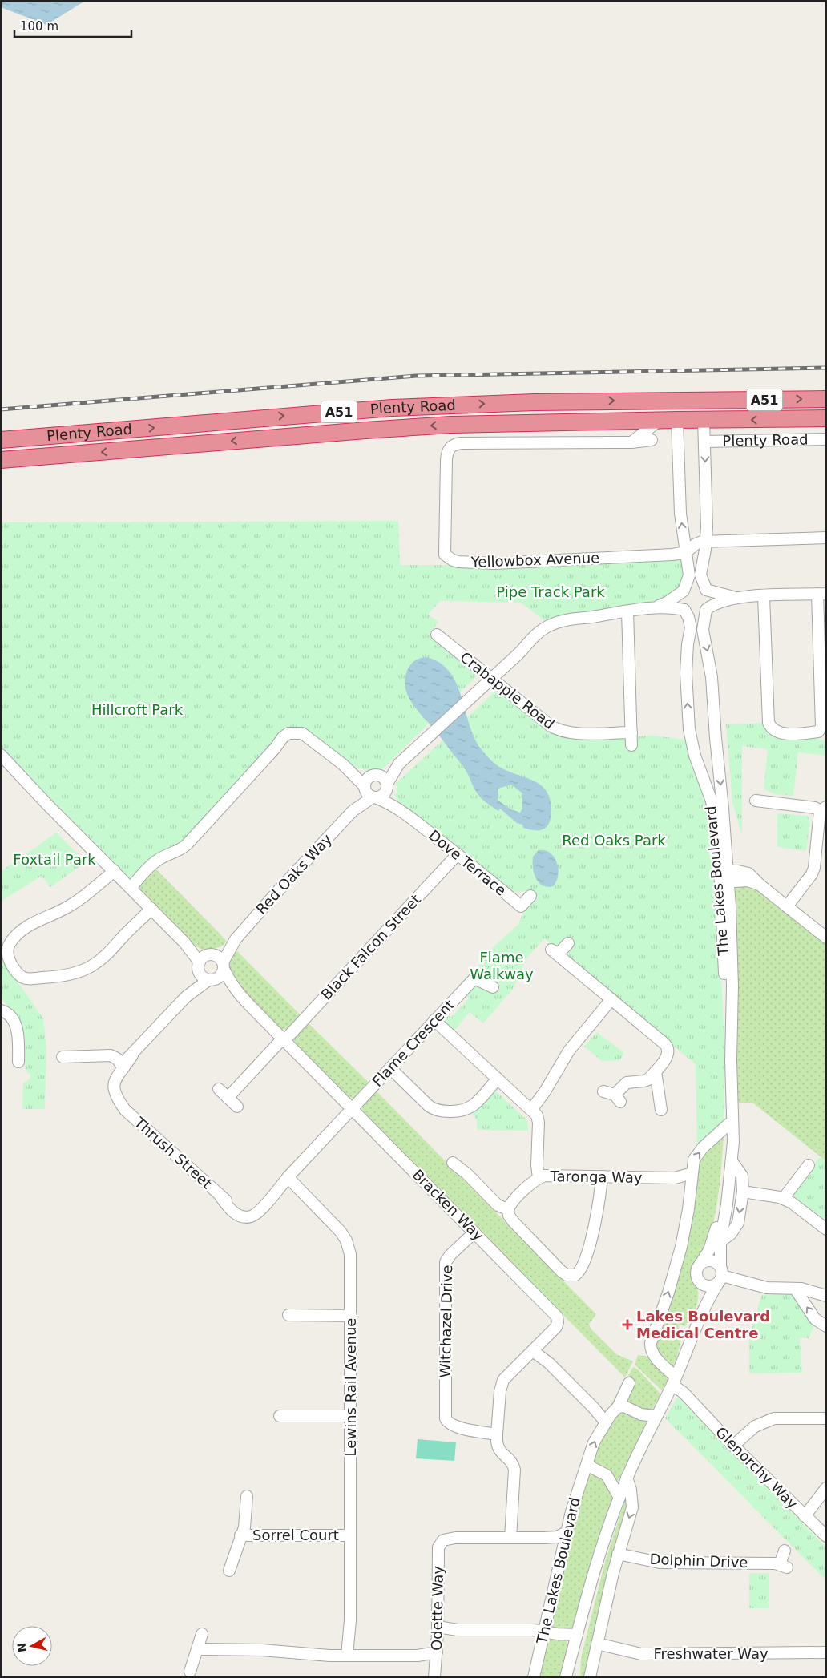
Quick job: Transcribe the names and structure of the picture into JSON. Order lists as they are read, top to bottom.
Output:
{
  "streets": {
    "highway": ["A51", "Plenty Road"],
    "street": [
      "Yellowbox Avenue",
      "Crabapple Road",
      "Dove Terrace",
      "Red Oaks Way",
      "The Lakes Boulevard",
      "Black Falcon Street",
      "Flame Crescent",
      "Thrush Street",
      "Taronga Way",
      "Bracken Way",
      "Witchazel Drive",
      "Lewins Rail Avenue",
      "Glenorchy Way",
      "Sorrel Court",
      "Dolphin Drive",
      "Odette Way",
      "Freshwater Way"
    ]
  },
  "crossings": [
    ["Dove Terrace", "Red Oaks Way"],
    ["Dove Terrace", "Black Falcon Street"],
    ["Red Oaks Way", "Bracken Way"],
    ["Black Falcon Street", "Bracken Way"],
    ["Flame Crescent", "Thrush Street"],
    ["Flame Crescent", "Bracken Way"],
    ["Thrush Street", "Bracken Way"],
    ["Thrush Street", "Lewins Rail Avenue"],
    ["Bracken Way", "Witchazel Drive"],
    ["Bracken Way", "Odette Way"],
    ["Lewins Rail Avenue", "Sorrel Court"]
  ],
  "parks": [
    "Pipe Track Park",
    "Hillcroft Park",
    "Red Oaks Park",
    "Foxtail Park",
    "Flame Walkway"
  ],
  "places": {
    "health": ["Lakes Boulevard Medical Centre"]
  },
  "scale_bar": "100 m",
  "north": "left"
}
